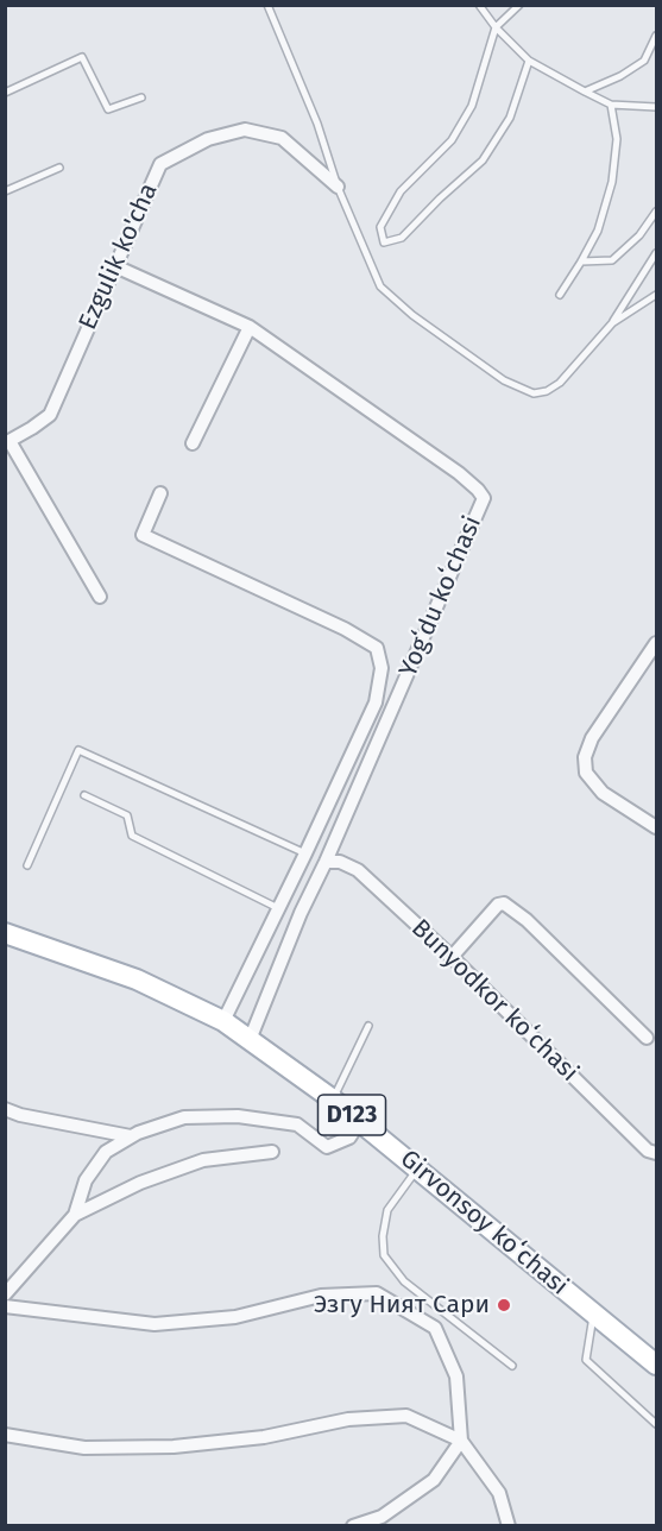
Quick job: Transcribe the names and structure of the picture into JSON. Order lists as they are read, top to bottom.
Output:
{
  "streets": {
    "main road": ["D123", "Girvonsoy koʻchasi"],
    "street": ["Ezgulik ko'cha", "Yogʻdu koʻchasi", "Bunyodkor koʻchasi"]
  },
  "crossings": [
    ["Yogʻdu koʻchasi", "Bunyodkor koʻchasi"],
    ["Yogʻdu koʻchasi", "Girvonsoy koʻchasi"]
  ],
  "places": ["Эзгу Ният Сари"]
}
